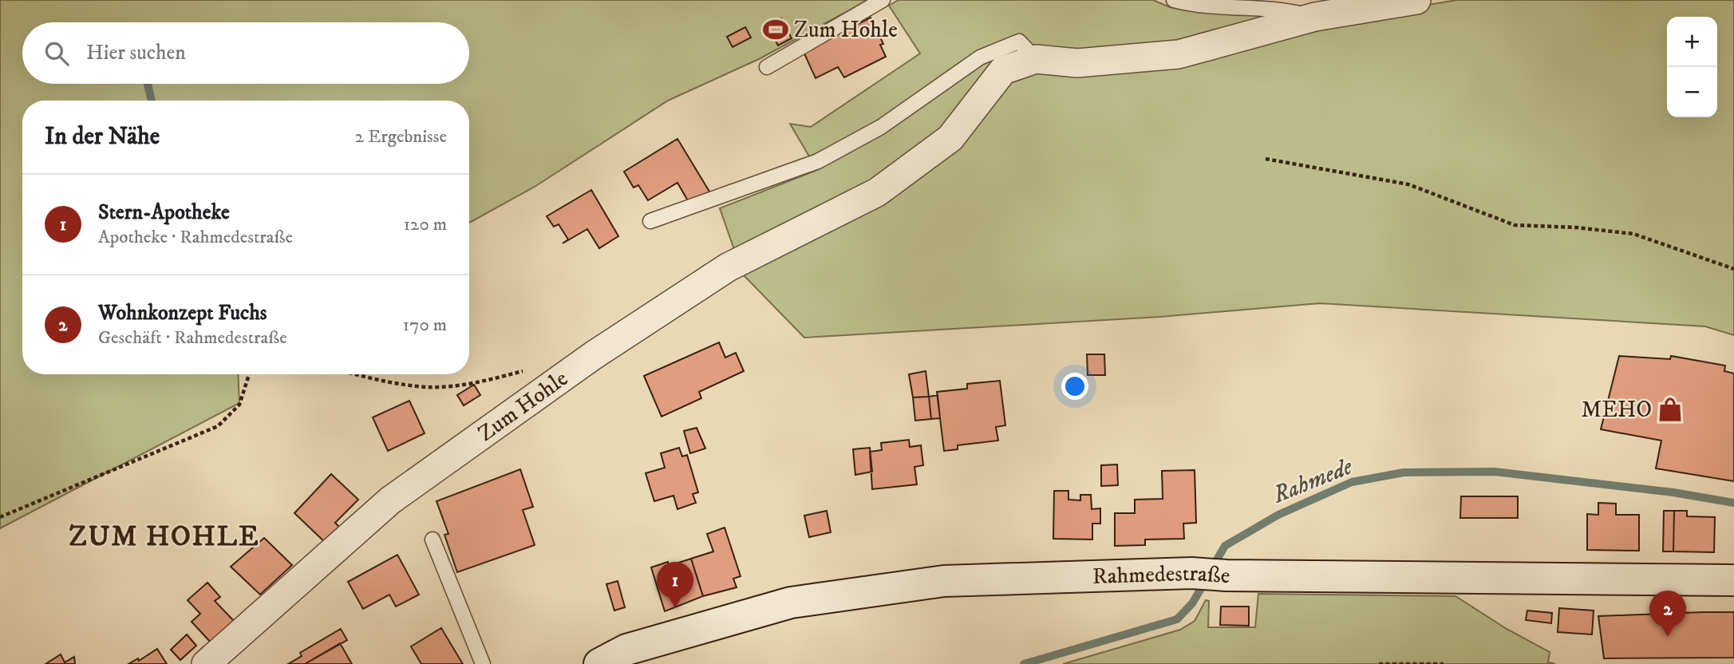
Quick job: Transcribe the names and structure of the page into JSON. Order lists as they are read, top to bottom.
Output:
{
  "streets": {
    "main road": ["Rahmedestraße"],
    "street": ["Zum Hohle"]
  },
  "districts": ["ZUM HOHLE"],
  "water": ["Rahmede"],
  "places": {
    "sports": ["Zum Hohle"],
    "shop": ["MEHO"]
  },
  "page": {
    "map_buttons": ["+", "−"],
    "search": "Hier suchen",
    "heading": ["In der Nähe", "2 Ergebnisse"],
    "list": [
      {
        "mark": "1",
        "name": "Stern-Apotheke",
        "note": "Apotheke · Rahmedestraße",
        "value": "120 m"
      },
      {
        "mark": "2",
        "name": "Wohnkonzept Fuchs",
        "note": "Geschäft · Rahmedestraße",
        "value": "170 m"
      }
    ],
    "pins": ["1", "2"]
  }
}
